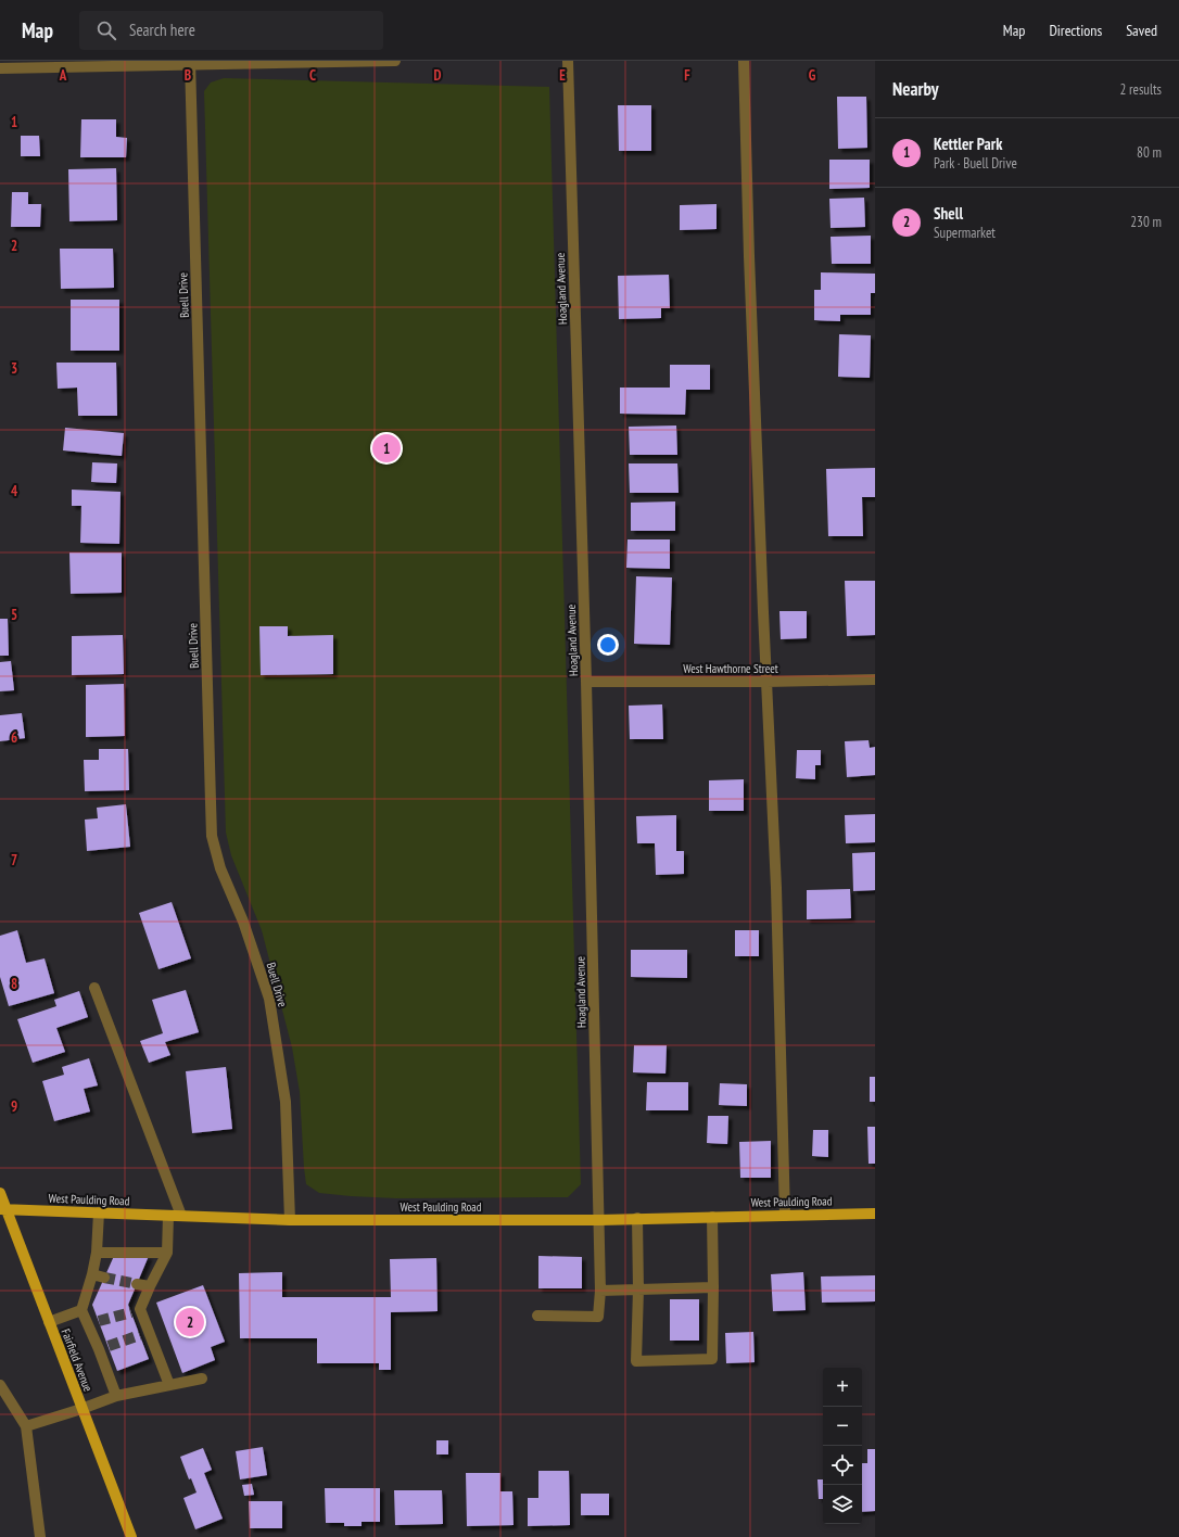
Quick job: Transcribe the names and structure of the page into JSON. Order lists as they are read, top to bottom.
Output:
{
  "streets": {
    "main road": ["West Paulding Road", "Fairfield Avenue"],
    "street": ["Hoagland Avenue", "Buell Drive", "West Hawthorne Street"]
  },
  "crossings": [
    ["Hoagland Avenue", "West Hawthorne Street"],
    ["Hoagland Avenue", "West Paulding Road"],
    ["Buell Drive", "West Paulding Road"],
    ["West Paulding Road", "Fairfield Avenue"]
  ],
  "page": {
    "header": "Map",
    "search": "Search here",
    "nav": ["Map", "Directions", "Saved"],
    "heading": ["Nearby", "2 results"],
    "list": [
      {
        "mark": "1",
        "name": "Kettler Park",
        "note": "Park · Buell Drive",
        "value": "80 m"
      },
      {
        "mark": "2",
        "name": "Shell",
        "note": "Supermarket",
        "value": "230 m"
      }
    ],
    "pins": ["1", "2"],
    "map_buttons": ["+", "−"]
  },
  "grid": {
    "columns": [
      "A",
      "B",
      "C",
      "D",
      "E",
      "F",
      "G"
    ],
    "rows": [
      "1",
      "2",
      "3",
      "4",
      "5",
      "6",
      "7",
      "8",
      "9"
    ]
  }
}
